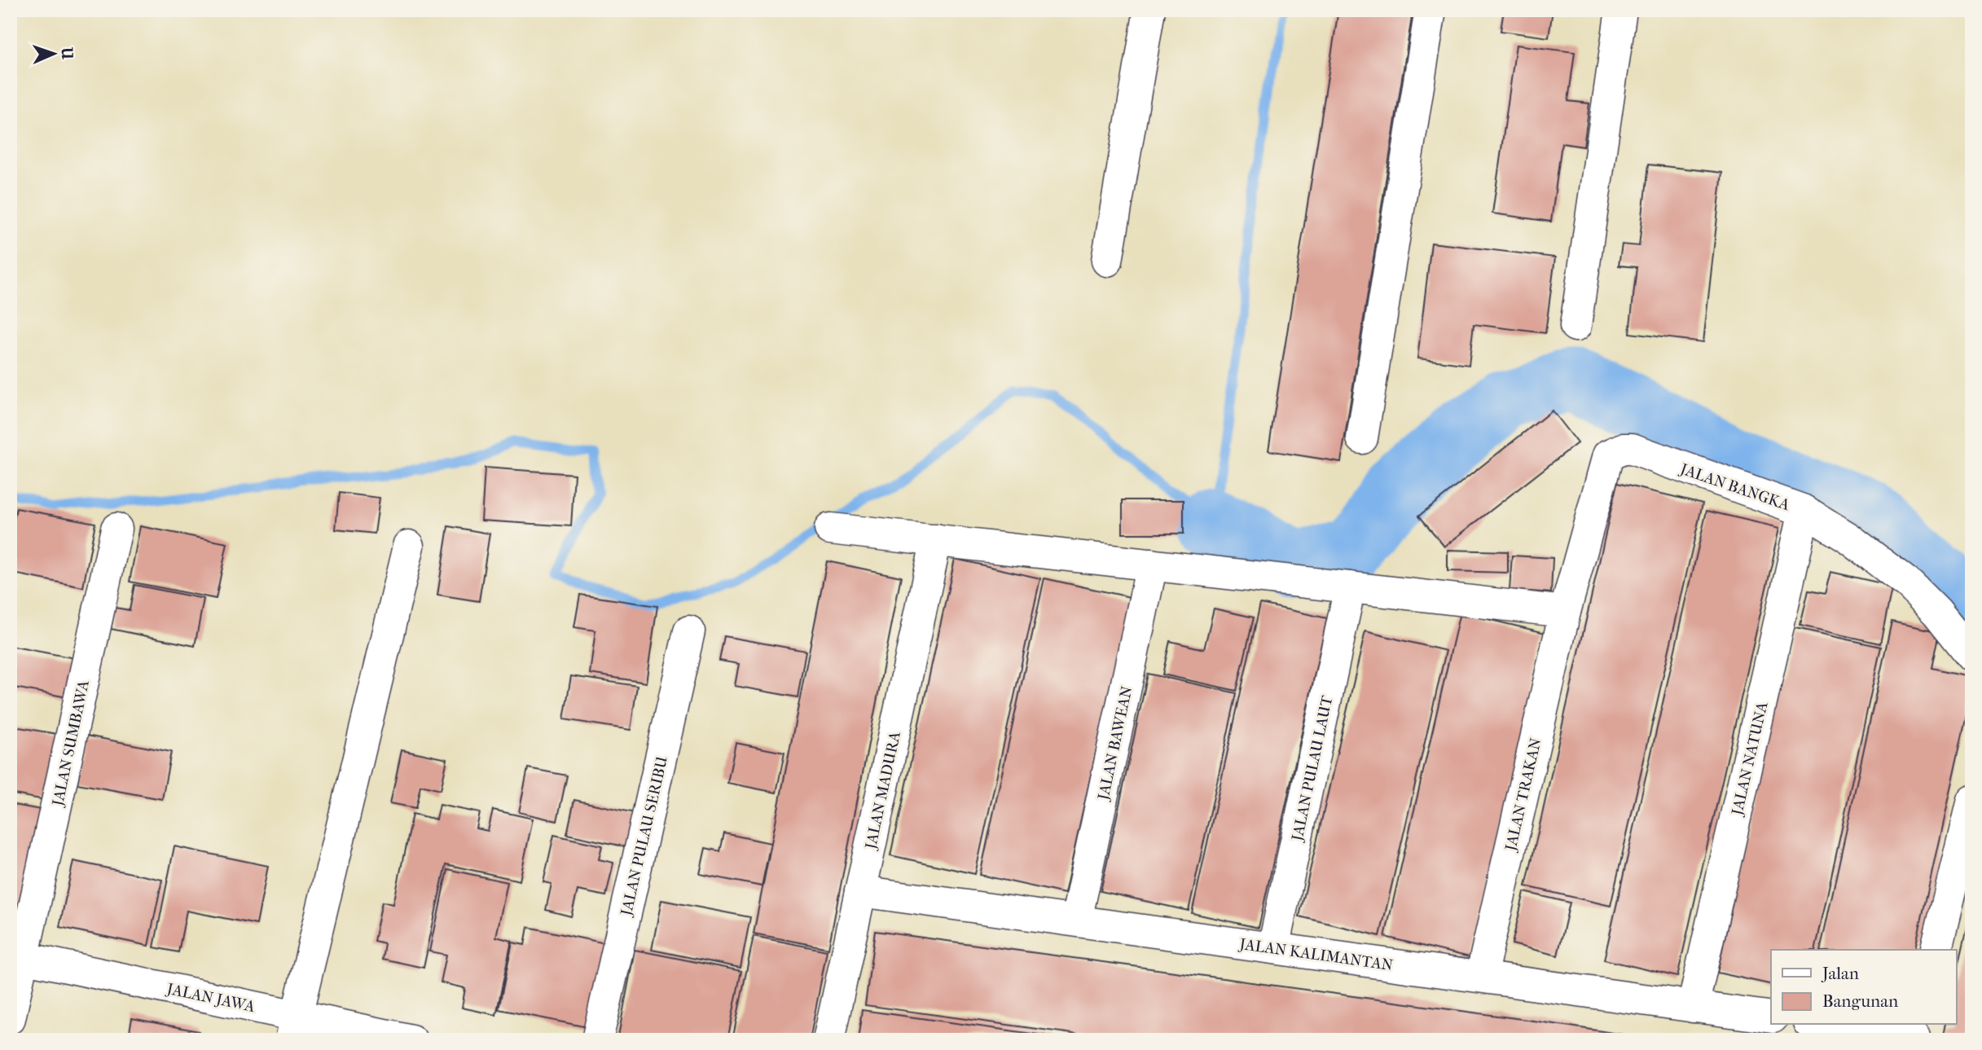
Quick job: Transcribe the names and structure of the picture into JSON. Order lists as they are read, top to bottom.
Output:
{
  "streets": {
    "street": [
      "JALAN BANGKA",
      "JALAN SUMBAWA",
      "JALAN BAWEAN",
      "JALAN NATUNA",
      "JALAN PULAU LAUT",
      "JALAN MADURA",
      "JALAN TRAKAN",
      "JALAN PULAU SERIBU",
      "JALAN KALIMANTAN",
      "JALAN JAWA"
    ]
  },
  "crossings": [
    ["JALAN BANGKA", "JALAN NATUNA"],
    ["JALAN BANGKA", "JALAN TRAKAN"],
    ["JALAN SUMBAWA", "JALAN JAWA"],
    ["JALAN BAWEAN", "JALAN KALIMANTAN"],
    ["JALAN NATUNA", "JALAN KALIMANTAN"],
    ["JALAN PULAU LAUT", "JALAN KALIMANTAN"],
    ["JALAN MADURA", "JALAN KALIMANTAN"],
    ["JALAN TRAKAN", "JALAN KALIMANTAN"]
  ],
  "legend": ["Jalan", "Bangunan"],
  "north": "right"
}
